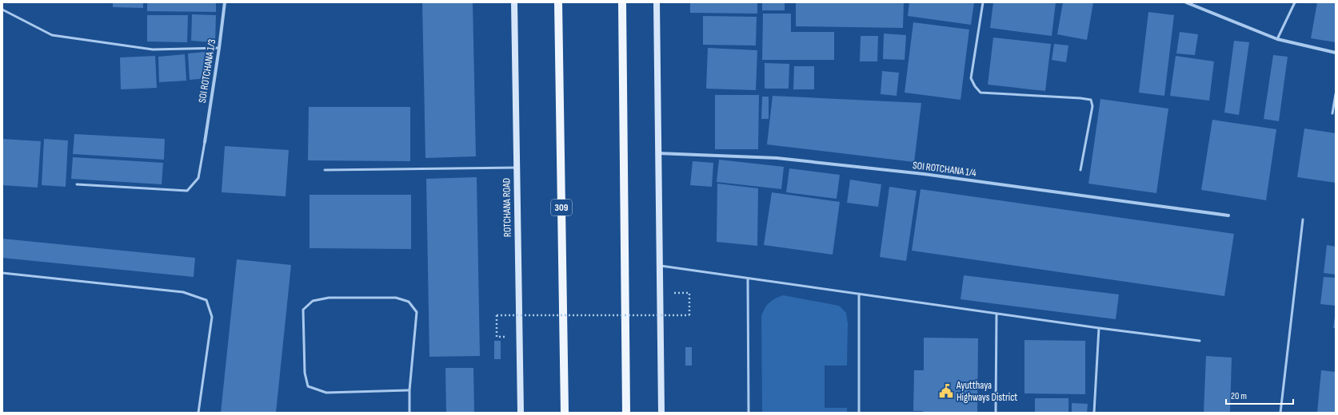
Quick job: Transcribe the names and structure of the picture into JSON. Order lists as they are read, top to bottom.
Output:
{
  "streets": {
    "main road": ["ROTCHANA ROAD", "309"],
    "street": ["SOI ROTCHANA 1/3", "SOI ROTCHANA 1/4"]
  },
  "places": {
    "public building": ["Ayutthaya Highways District"]
  },
  "scale_bar": "20 m"
}
